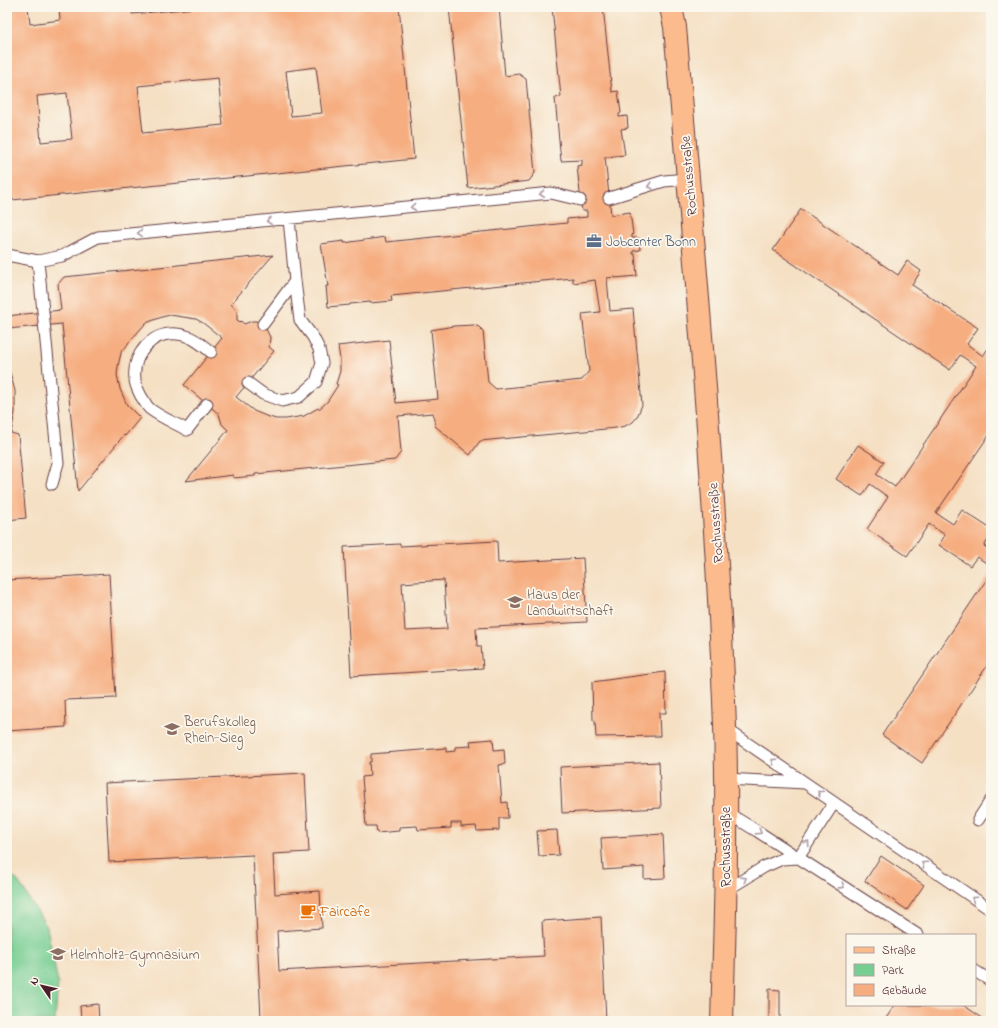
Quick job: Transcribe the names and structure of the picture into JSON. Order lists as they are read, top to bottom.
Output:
{
  "streets": {
    "main road": ["Rochusstraße"]
  },
  "places": {
    "office": ["Jobcenter Bonn"],
    "school or university": ["Haus der Landwirtschaft", "Berufskolleg Rhein-Sieg", "Helmholtz-Gymnasium"],
    "cafe": ["Faircafe"]
  },
  "legend": ["Straße", "Park", "Gebäude"],
  "north": "top left"
}
